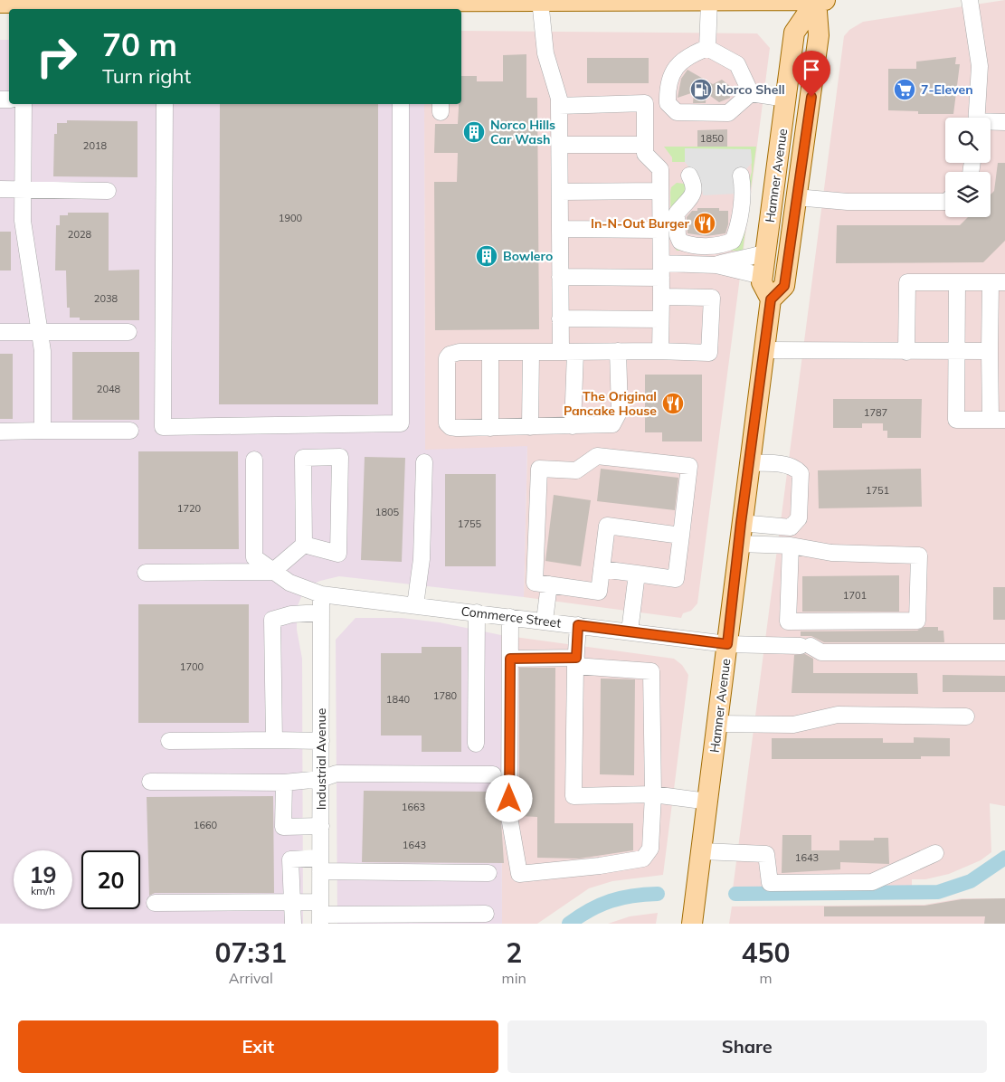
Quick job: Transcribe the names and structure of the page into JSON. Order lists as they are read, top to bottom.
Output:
{
  "streets": {
    "main road": ["Hamner Avenue"],
    "street": ["Commerce Street", "Industrial Avenue"]
  },
  "crossings": [
    ["Hamner Avenue", "Commerce Street"],
    ["Commerce Street", "Industrial Avenue"]
  ],
  "places": {
    "fuel station": ["Norco Shell"],
    "supermarket": ["7-Eleven"],
    "building": ["Norco Hills Car Wash", "Bowlero"],
    "restaurant": ["In-N-Out Burger", "The Original Pancake House"]
  },
  "house_numbers": [
    "1850",
    "2018",
    "1900",
    "2028",
    "2038",
    "2048",
    "1787",
    "1751",
    "1720",
    "1805",
    "1755",
    "1701",
    "1700",
    "1780",
    "1840",
    "1663",
    "1660",
    "1643",
    "1643"
  ],
  "page": {
    "turn": ["70 m", "Turn right"],
    "speed": "19 km/h",
    "limit": "20",
    "eta": [
      "07:31",
      "Arrival",
      "2",
      "min",
      "450",
      "m"
    ],
    "buttons": ["Exit", "Share"]
  }
}
